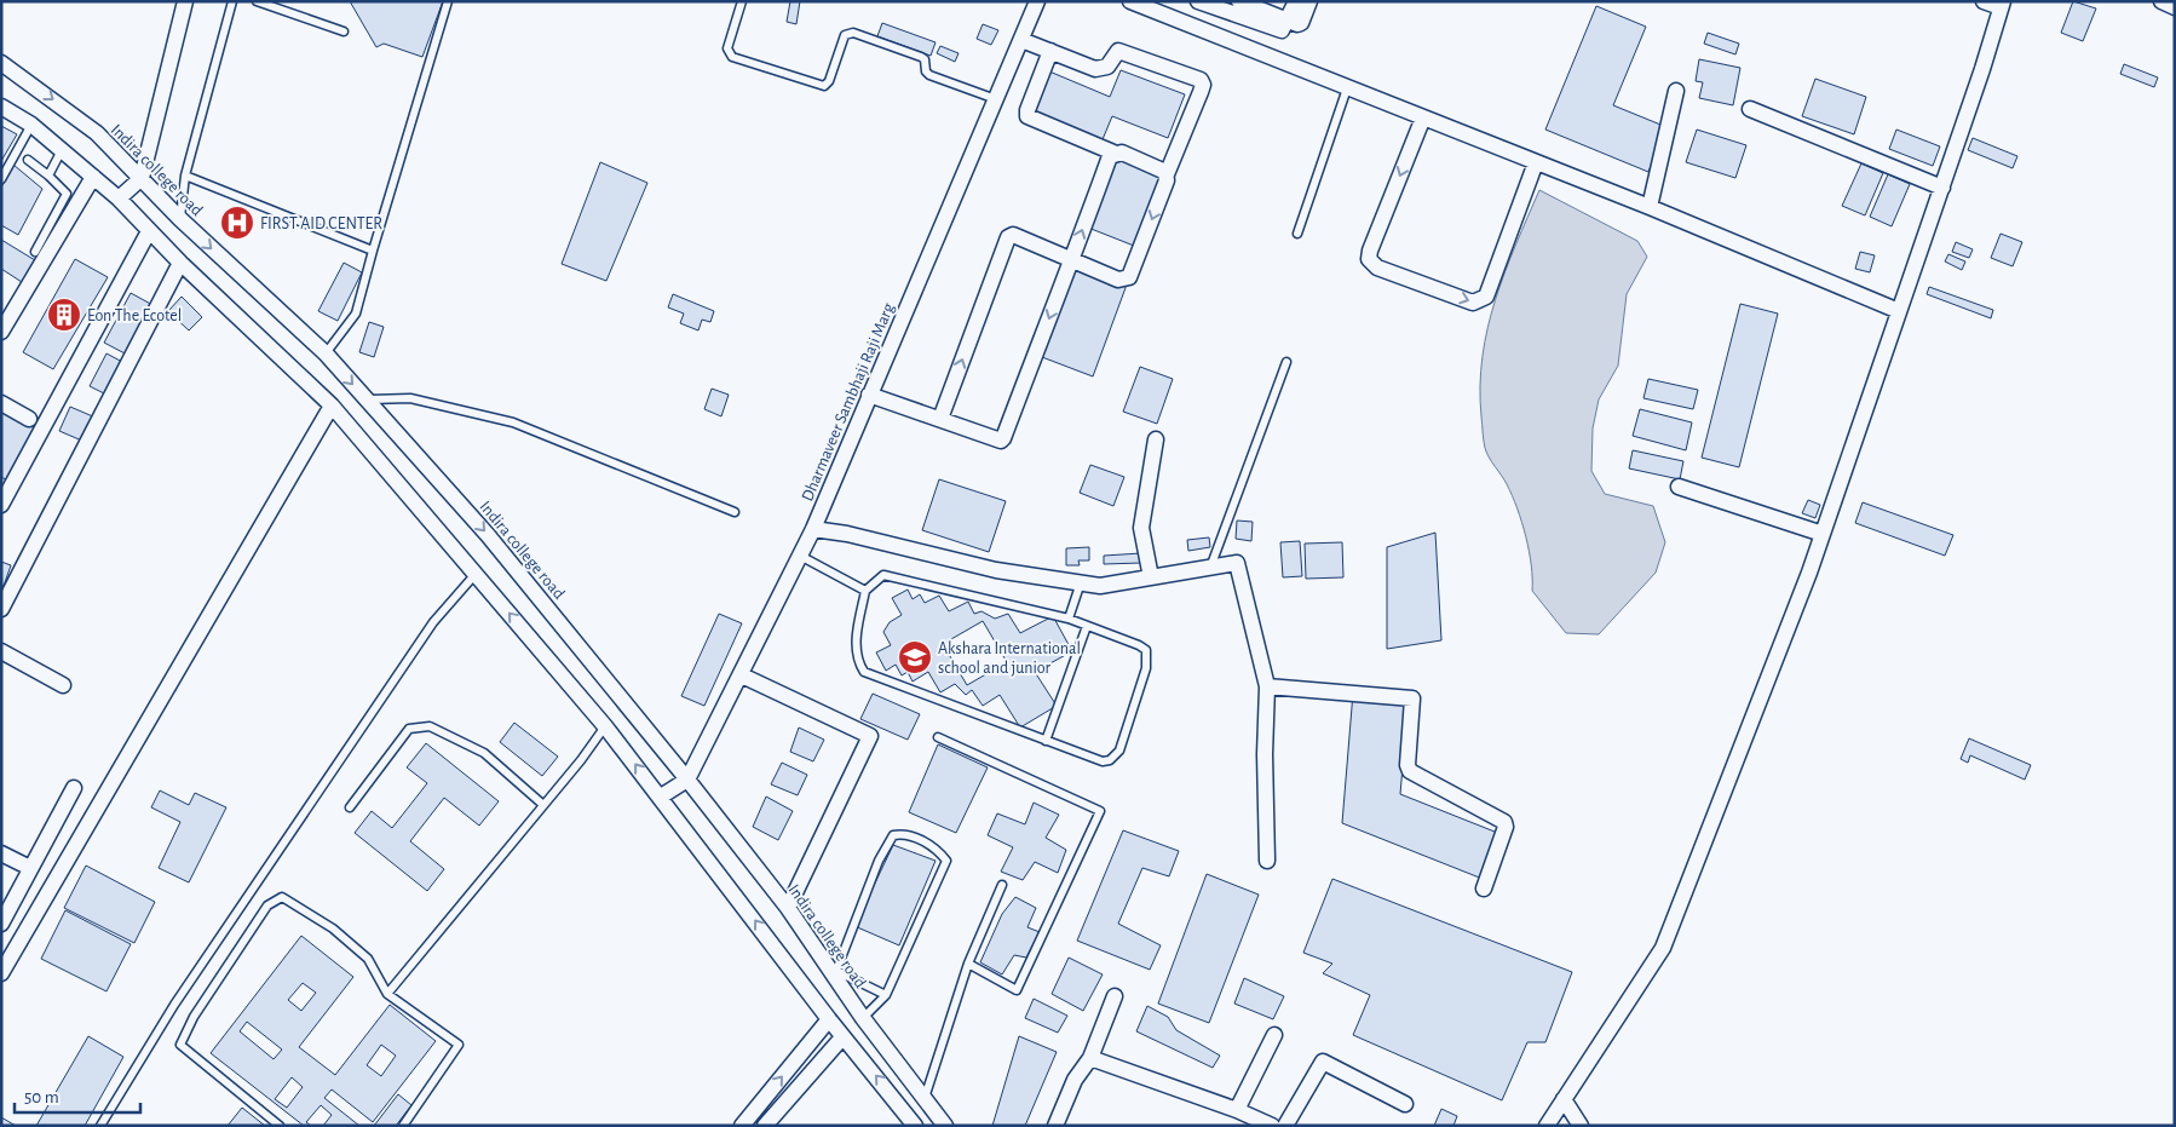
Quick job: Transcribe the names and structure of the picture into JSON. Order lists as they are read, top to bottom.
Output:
{
  "streets": {
    "street": ["Indira college road", "Dharmaveer Sambhaji Raji Marg"]
  },
  "crossings": [
    ["Indira college road", "Dharmaveer Sambhaji Raji Marg"]
  ],
  "places": {
    "hospital": ["FIRST AID CENTER"],
    "building": ["Eon The Ecotel"],
    "school or university": ["Akshara International school and junior"]
  },
  "scale_bar": "50 m"
}
